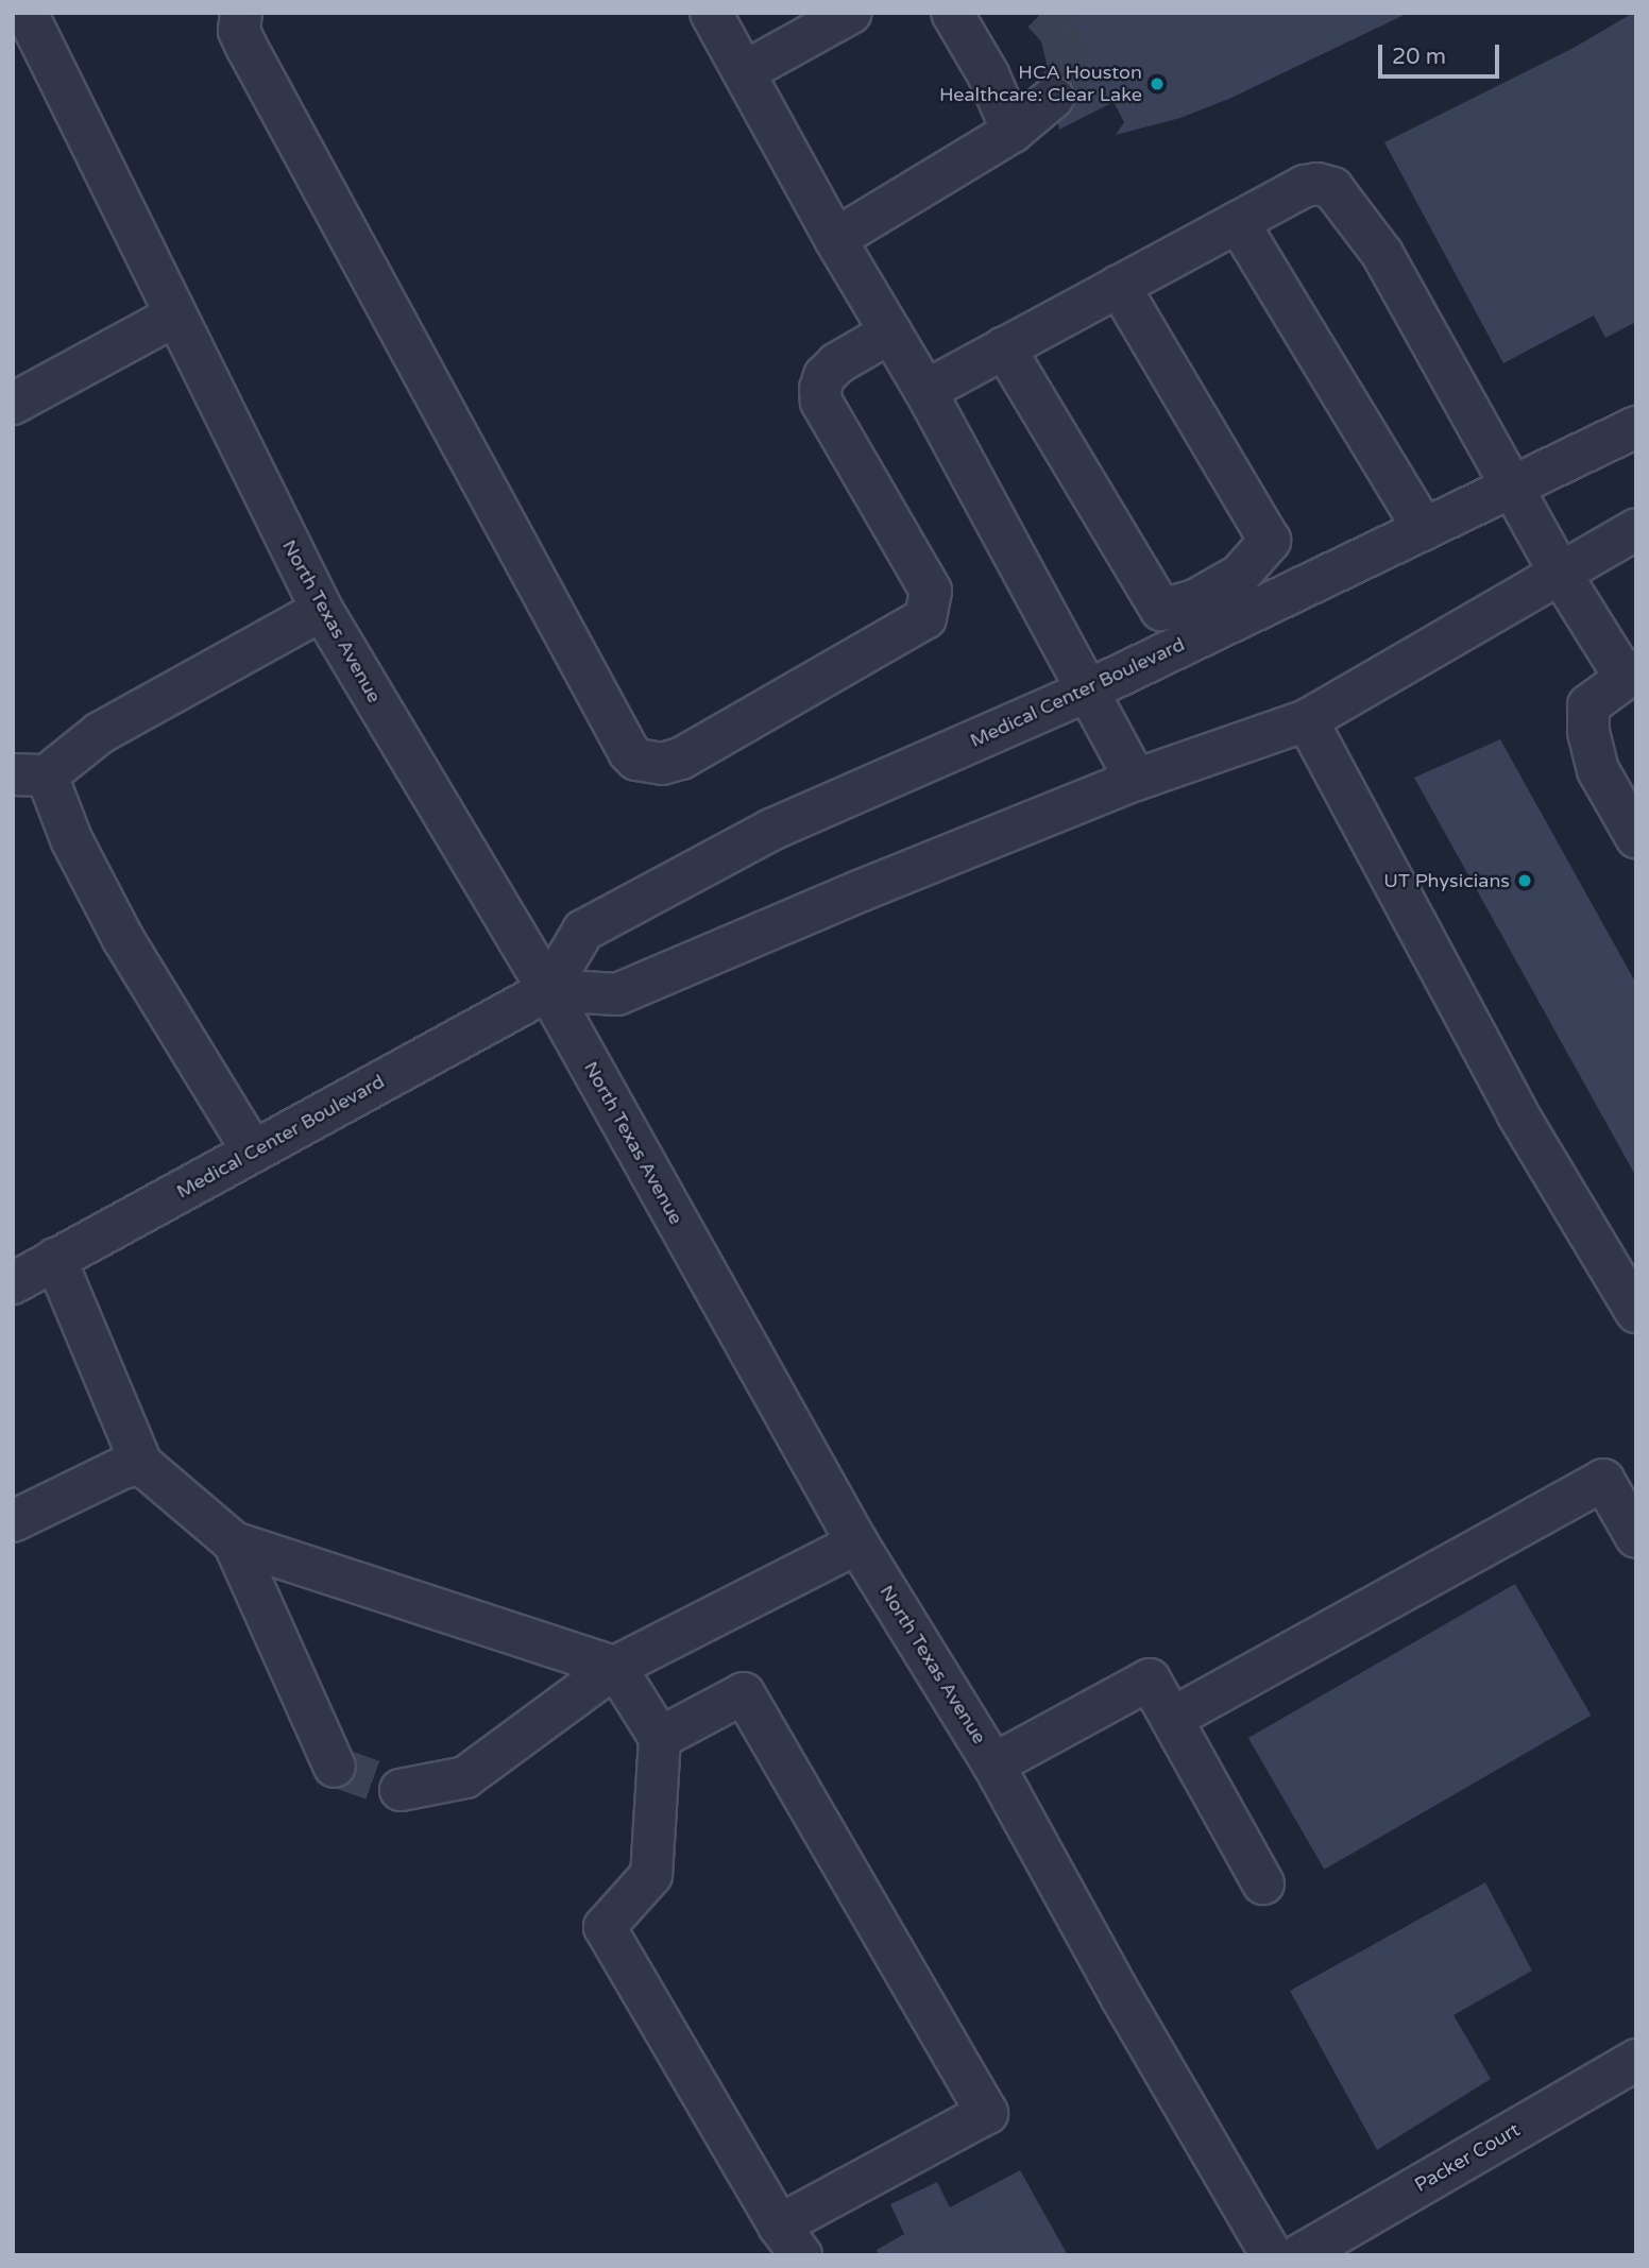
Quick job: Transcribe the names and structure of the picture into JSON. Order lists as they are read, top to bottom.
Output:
{
  "streets": {
    "street": ["North Texas Avenue", "Medical Center Boulevard", "Packer Court"]
  },
  "crossings": [
    ["North Texas Avenue", "Medical Center Boulevard"]
  ],
  "places": ["HCA Houston Healthcare: Clear Lake", "UT Physicians"],
  "scale_bar": "20 m"
}
